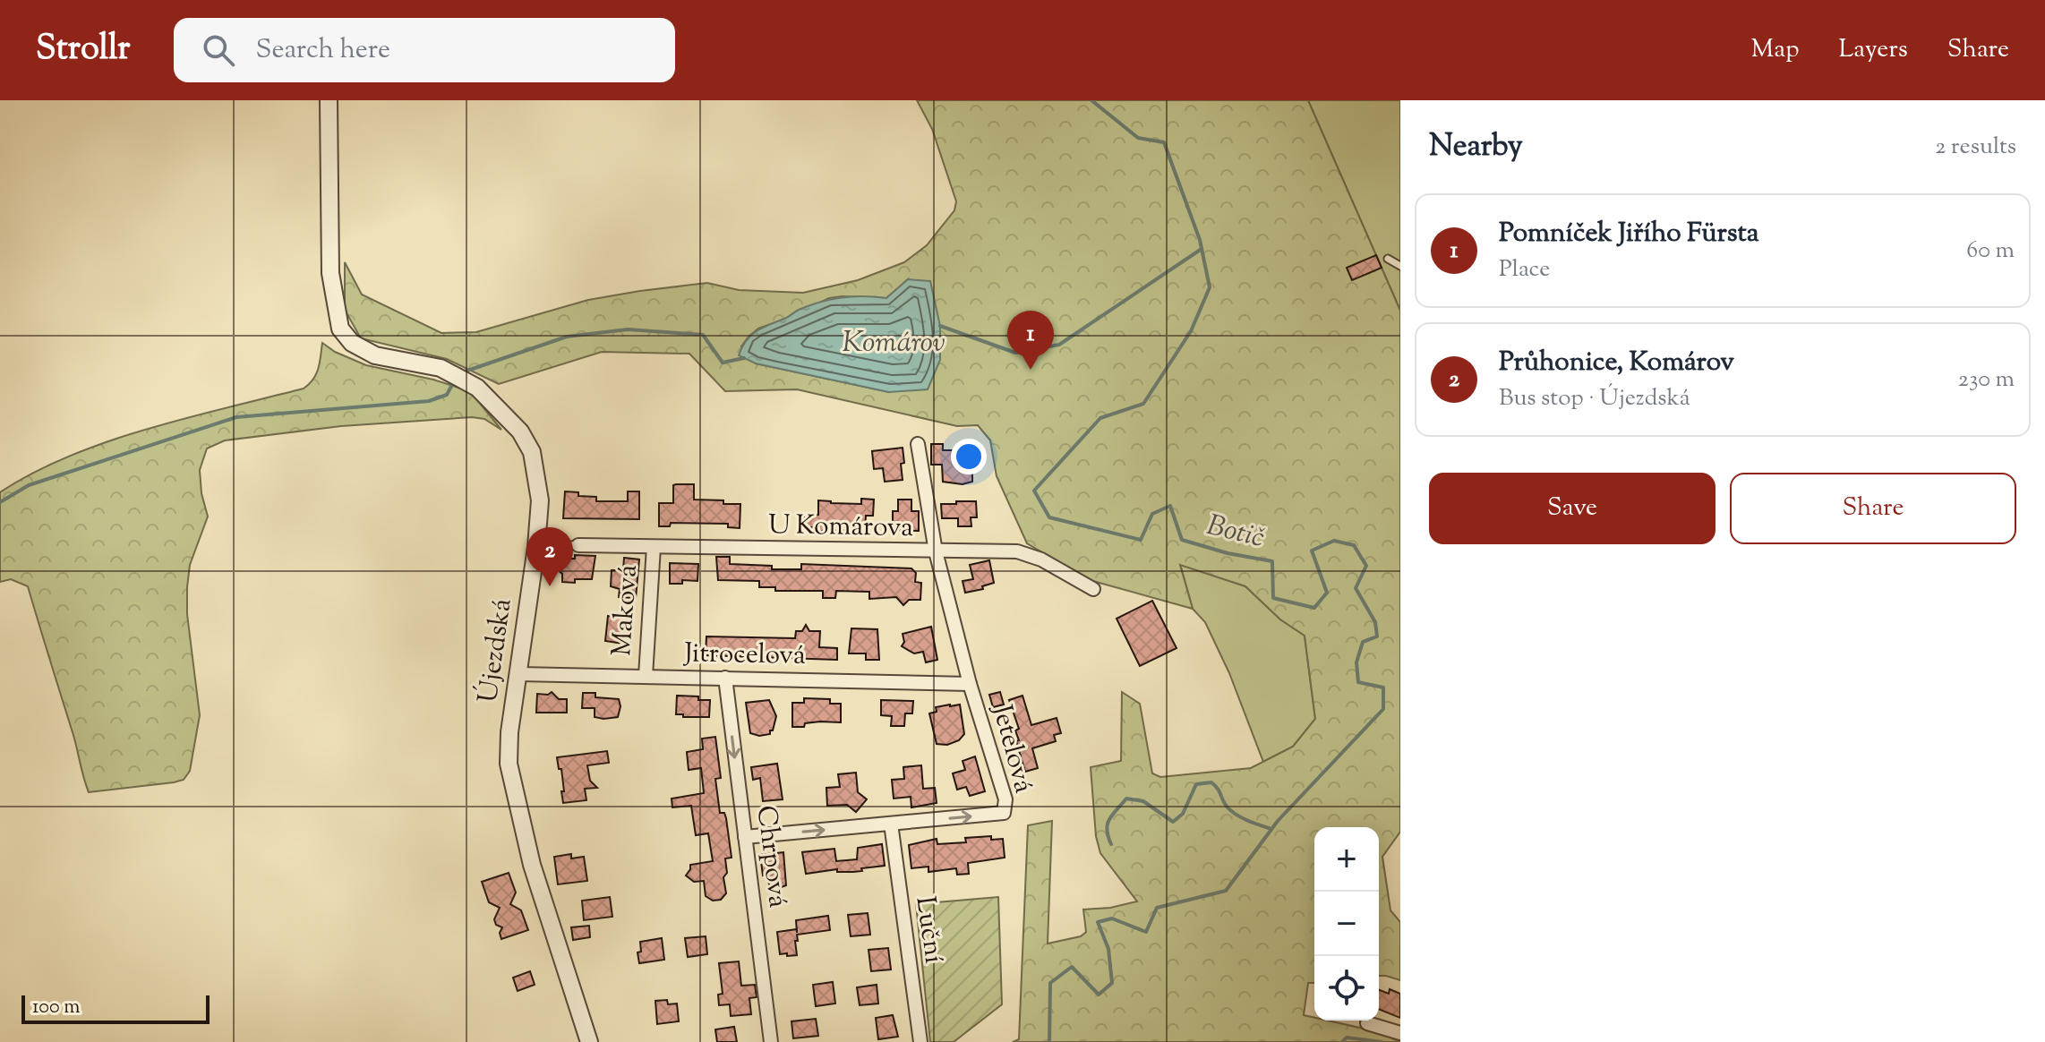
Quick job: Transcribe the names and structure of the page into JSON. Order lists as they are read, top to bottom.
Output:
{
  "streets": {
    "street": [
      "U Komárova",
      "Maková",
      "Újezdská",
      "Jitrocelová",
      "Jetelová",
      "Chrpová",
      "Luční"
    ]
  },
  "crossings": [
    ["U Komárova", "Maková"],
    ["U Komárova", "Jetelová"],
    ["Maková", "Jitrocelová"],
    ["Újezdská", "Jitrocelová"],
    ["Jitrocelová", "Jetelová"],
    ["Jitrocelová", "Chrpová"],
    ["Jetelová", "Chrpová"],
    ["Jetelová", "Luční"]
  ],
  "one_way": ["Chrpová"],
  "water": ["Komárov", "Botič"],
  "scale_bar": "100 m",
  "page": {
    "header": "Strollr",
    "search": "Search here",
    "nav": ["Map", "Layers", "Share"],
    "heading": ["Nearby", "2 results"],
    "list": [
      {
        "mark": "1",
        "name": "Pomníček Jiřího Fürsta",
        "note": "Place",
        "value": "60 m"
      },
      {
        "mark": "2",
        "name": "Průhonice, Komárov",
        "note": "Bus stop · Újezdská",
        "value": "230 m"
      }
    ],
    "pins": ["1", "2"],
    "buttons": ["Save", "Share"],
    "map_buttons": ["+", "−"],
    "scale": "100 m"
  }
}
